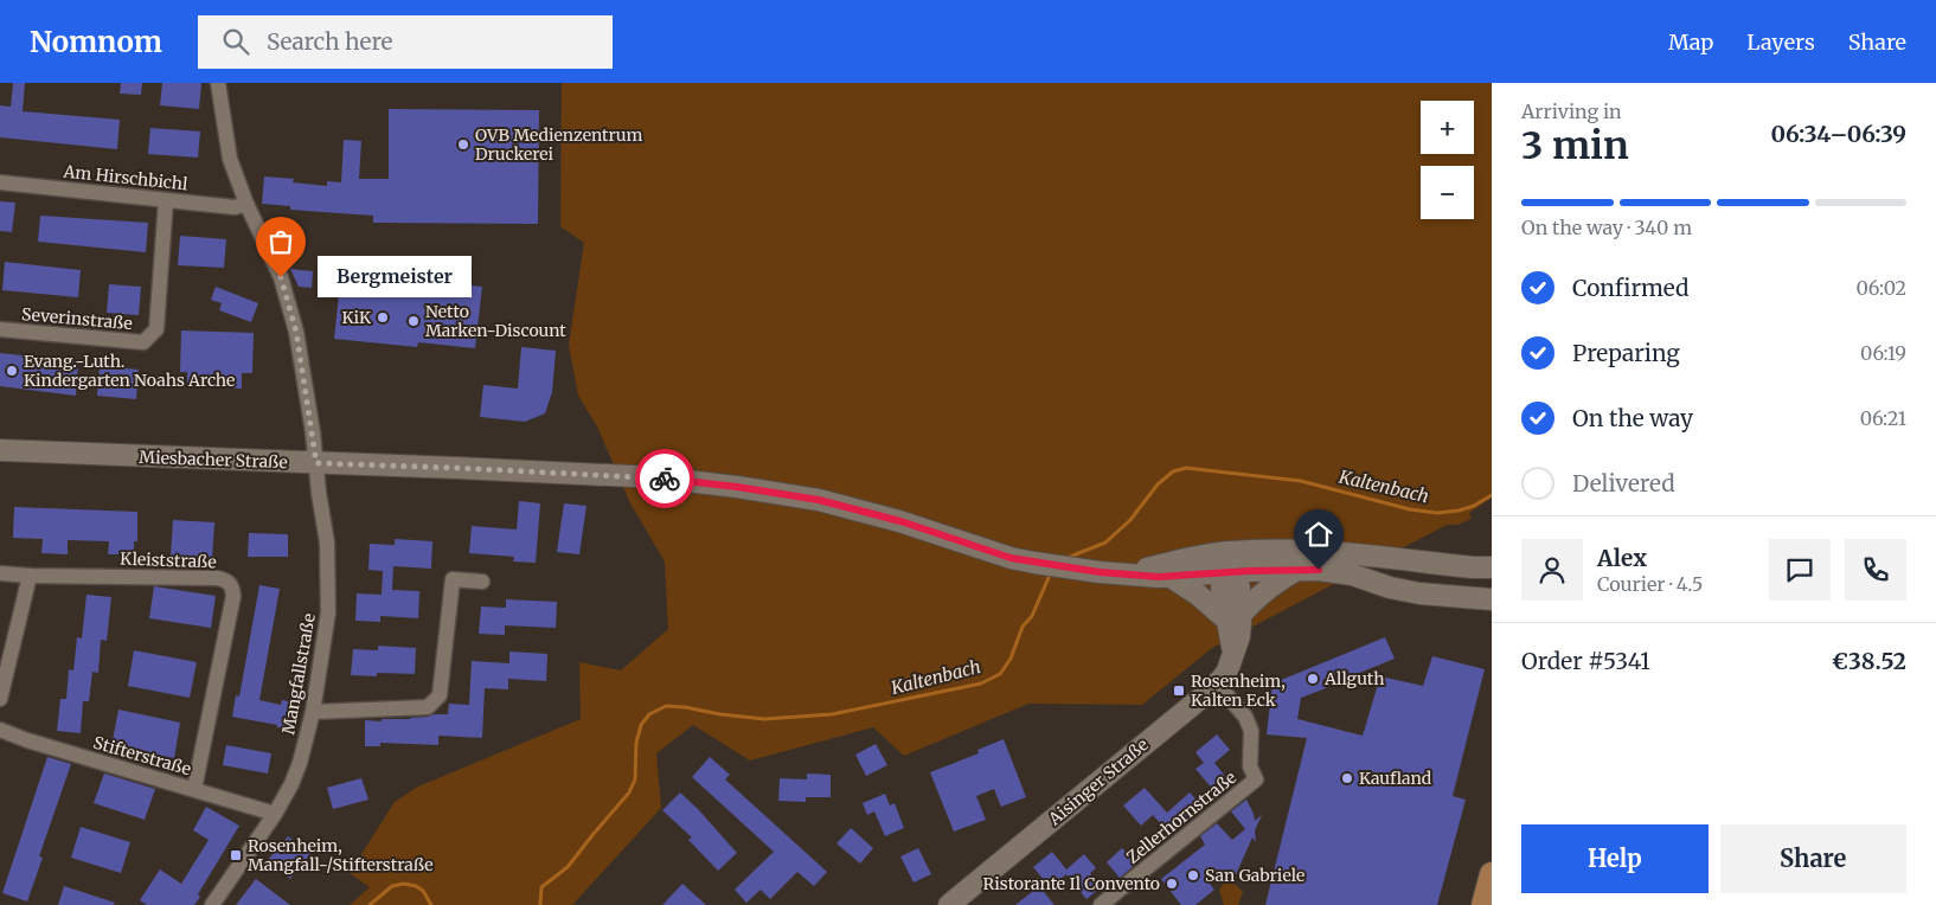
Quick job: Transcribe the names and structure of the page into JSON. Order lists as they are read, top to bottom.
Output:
{
  "streets": {
    "main road": ["Miesbacher Straße", "Aisinger Straße"],
    "street": [
      "Am Hirschbichl",
      "Severinstraße",
      "Kleiststraße",
      "Mangfallstraße",
      "Stifterstraße",
      "Zellerhornstraße"
    ]
  },
  "crossings": [
    ["Am Hirschbichl", "Severinstraße"],
    ["Am Hirschbichl", "Mangfallstraße"],
    ["Miesbacher Straße", "Mangfallstraße"],
    ["Miesbacher Straße", "Aisinger Straße"],
    ["Kleiststraße", "Stifterstraße"],
    ["Mangfallstraße", "Stifterstraße"],
    ["Aisinger Straße", "Zellerhornstraße"]
  ],
  "water": ["Kaltenbach"],
  "places": {
    "other": [
      "OVB Medienzentrum Druckerei",
      "Bergmeister",
      "KiK",
      "Netto Marken-Discount",
      "Evang.-Luth. Kindergarten Noahs Arche",
      "Allguth",
      "Kaufland",
      "San Gabriele",
      "Ristorante Il Convento"
    ],
    "transit": ["Rosenheim, Kalten Eck", "Rosenheim, Mangfall-/Stifterstraße"]
  },
  "page": {
    "header": "Nomnom",
    "search": "Search here",
    "nav": ["Map", "Layers", "Share"],
    "heading": ["3 min", "Arriving in", "06:34–06:39"],
    "panel": [
      "Alex",
      "Courier · 4.5",
      "Order #5341",
      "€38.52"
    ],
    "map_buttons": ["+", "−"],
    "bar": "On the way · 340 m",
    "list": [
      ["Confirmed", "06:02"],
      ["Preparing", "06:19"],
      ["On the way", "06:21"],
      "Delivered"
    ],
    "bubble": "Bergmeister",
    "buttons": ["Help", "Share"]
  }
}
